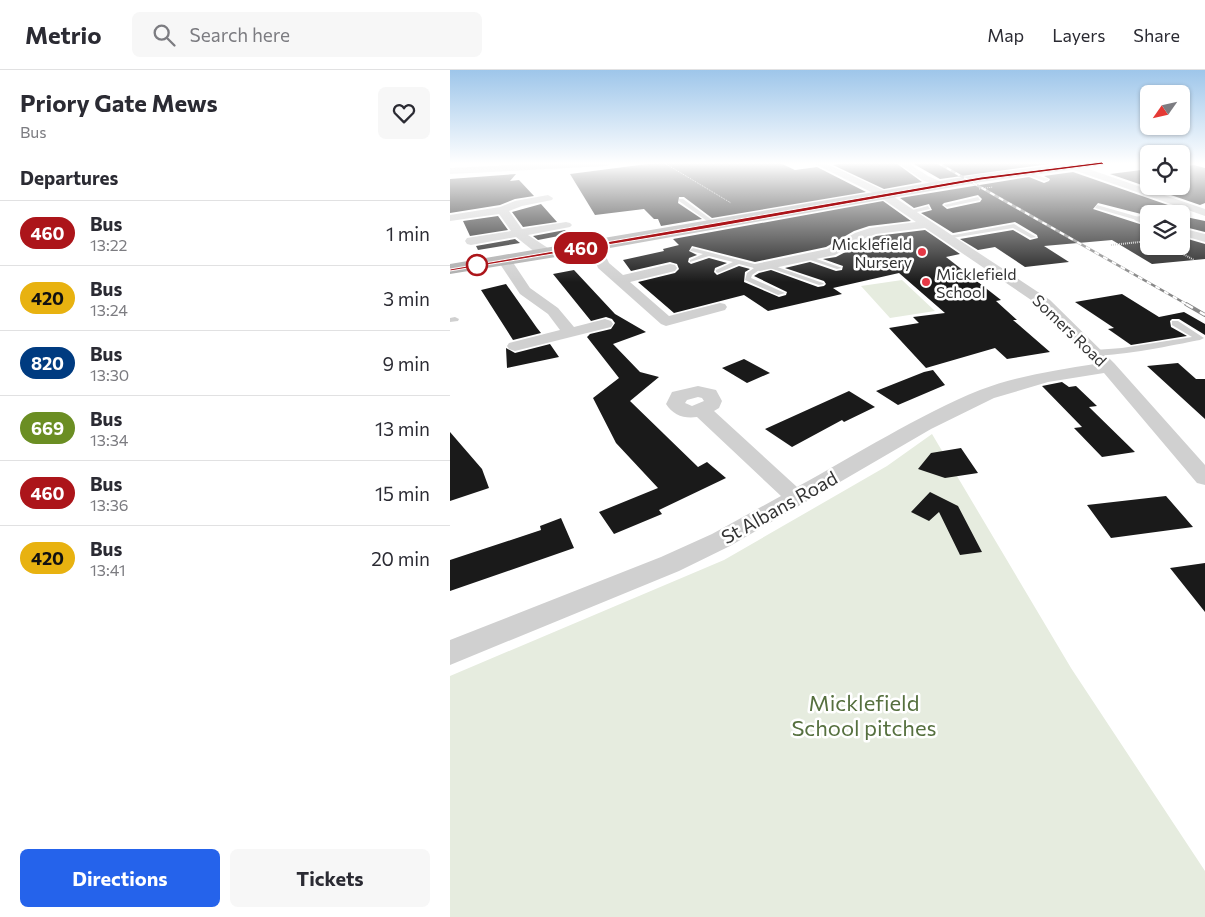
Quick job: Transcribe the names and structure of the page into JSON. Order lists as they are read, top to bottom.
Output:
{
  "streets": {
    "street": ["Somers Road", "St Albans Road"]
  },
  "crossings": [
    ["Somers Road", "St Albans Road"]
  ],
  "parks": ["Micklefield School pitches"],
  "places": ["Micklefield Nursery", "Micklefield School"],
  "lines": ["bus line 460"],
  "north": "bottom left",
  "page": {
    "header": "Metrio",
    "search": "Search here",
    "nav": ["Map", "Layers", "Share"],
    "heading": [
      ["Priory Gate Mews", "Bus"],
      "Departures"
    ],
    "on_map": "460",
    "list": [
      {
        "mark": "460",
        "name": "Bus",
        "note": "13:22",
        "value": "1 min"
      },
      {
        "mark": "420",
        "name": "Bus",
        "note": "13:24",
        "value": "3 min"
      },
      {
        "mark": "820",
        "name": "Bus",
        "note": "13:30",
        "value": "9 min"
      },
      {
        "mark": "669",
        "name": "Bus",
        "note": "13:34",
        "value": "13 min"
      },
      {
        "mark": "460",
        "name": "Bus",
        "note": "13:36",
        "value": "15 min"
      },
      {
        "mark": "420",
        "name": "Bus",
        "note": "13:41",
        "value": "20 min"
      }
    ],
    "buttons": ["Directions", "Tickets"]
  }
}
